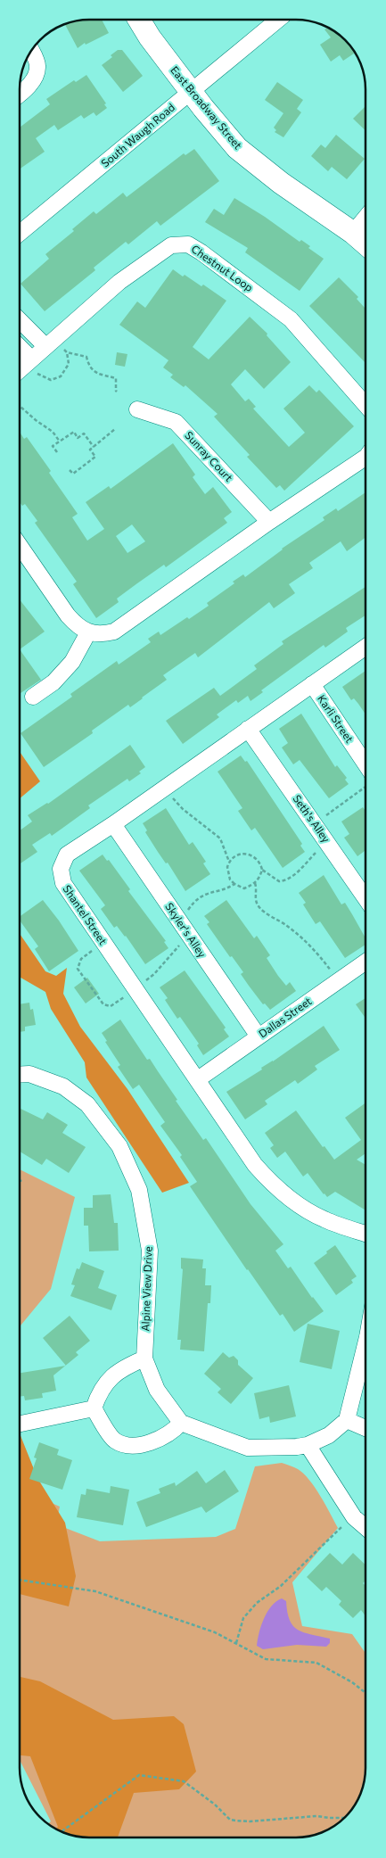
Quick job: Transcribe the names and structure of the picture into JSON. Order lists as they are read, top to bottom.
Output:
{
  "streets": {
    "street": [
      "East Broadway Street",
      "South Waugh Road",
      "Chestnut Loop",
      "Sunray Court",
      "Karli Street",
      "Seth's Alley",
      "Shantel Street",
      "Skyler's Alley",
      "Dallas Street",
      "Alpine View Drive"
    ]
  },
  "crossings": [
    ["East Broadway Street", "South Waugh Road"],
    ["Karli Street", "Shantel Street"],
    ["Seth's Alley", "Shantel Street"],
    ["Shantel Street", "Skyler's Alley"],
    ["Shantel Street", "Dallas Street"],
    ["Skyler's Alley", "Dallas Street"]
  ]
}
